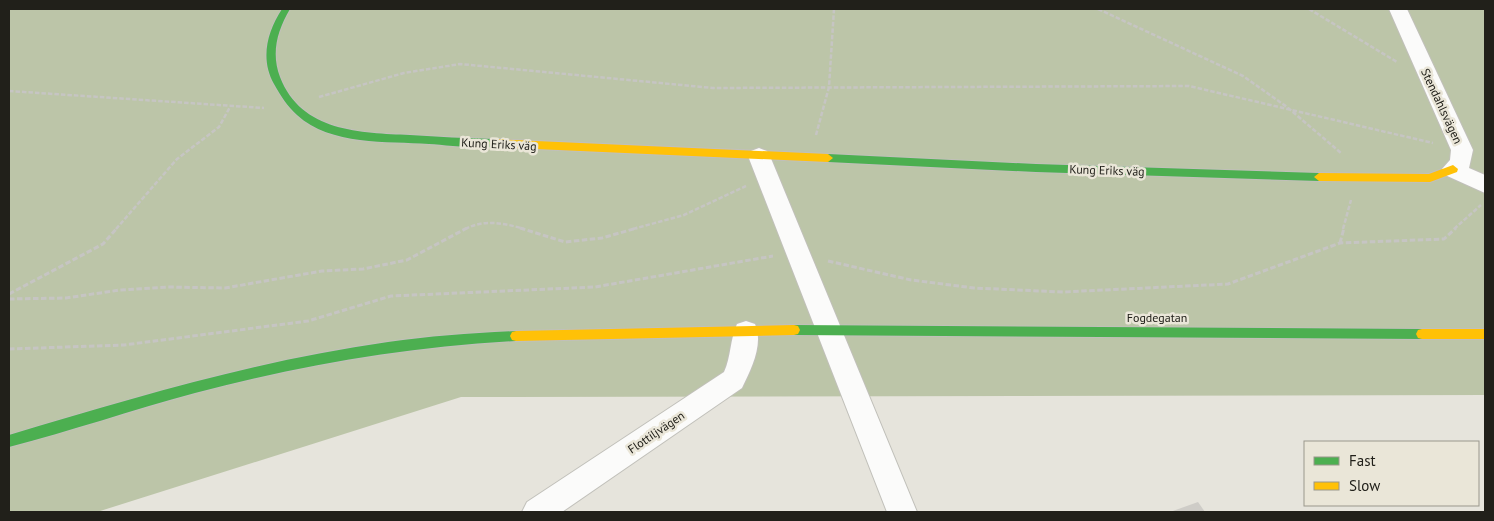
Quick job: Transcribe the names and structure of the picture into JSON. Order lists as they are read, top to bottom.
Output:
{
  "streets": {
    "street": [
      "Stendahlsvägen",
      "Kung Eriks väg",
      "Fogdegatan",
      "Flottiljvägen"
    ]
  },
  "crossings": [
    ["Stendahlsvägen", "Kung Eriks väg"],
    ["Fogdegatan", "Flottiljvägen"]
  ],
  "legend": ["Fast", "Slow"]
}
